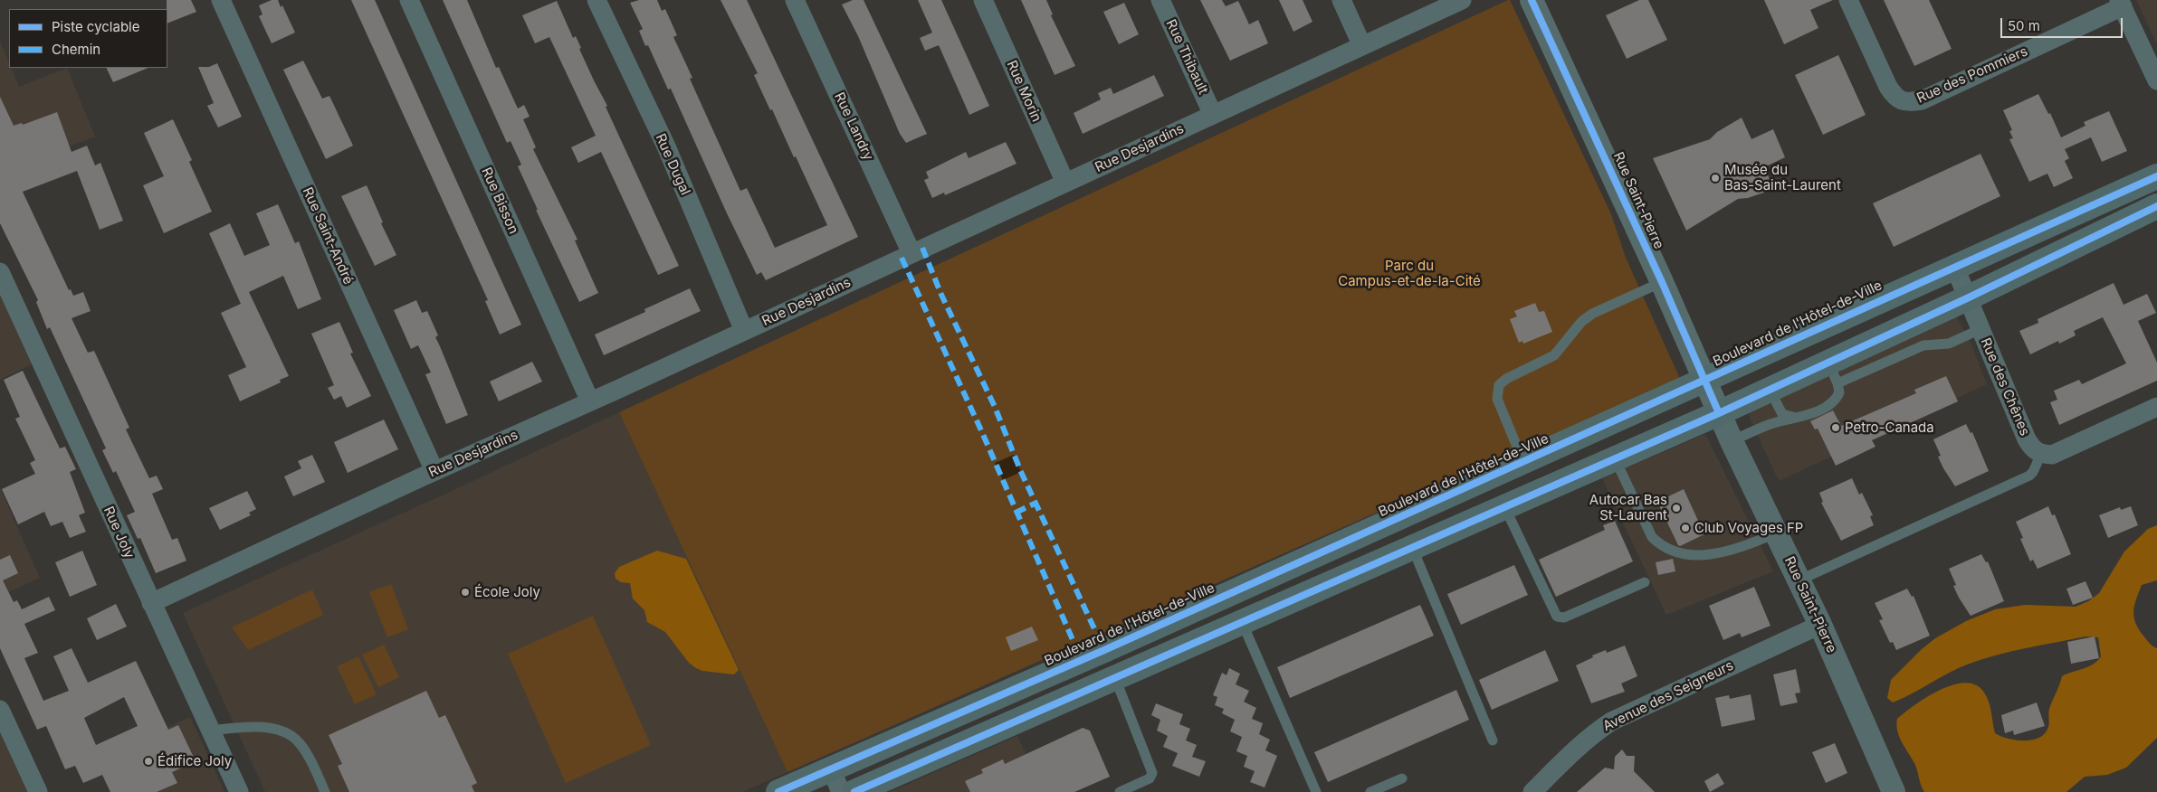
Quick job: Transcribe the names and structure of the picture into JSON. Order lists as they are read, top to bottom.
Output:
{
  "streets": {
    "main road": ["Boulevard de l'Hôtel-de-Ville"],
    "street": [
      "Rue Thibault",
      "Rue des Pommiers",
      "Rue Morin",
      "Rue Landry",
      "Rue Desjardins",
      "Rue Dugal",
      "Rue Bisson",
      "Rue Saint-Pierre",
      "Rue Saint-André",
      "Rue des Chênes",
      "Rue Joly",
      "Avenue des Seigneurs"
    ]
  },
  "crossings": [
    ["Rue Thibault", "Rue Desjardins"],
    ["Rue Morin", "Rue Desjardins"],
    ["Rue Landry", "Rue Desjardins"],
    ["Rue Desjardins", "Rue Dugal"],
    ["Rue Desjardins", "Rue Bisson"],
    ["Rue Desjardins", "Rue Saint-André"],
    ["Rue Desjardins", "Rue Joly"],
    ["Rue Saint-Pierre", "Boulevard de l'Hôtel-de-Ville"],
    ["Rue Saint-Pierre", "Avenue des Seigneurs"],
    ["Boulevard de l'Hôtel-de-Ville", "Rue des Chênes"]
  ],
  "parks": ["Parc du Campus-et-de-la-Cité"],
  "places": [
    "Musée du Bas-Saint-Laurent",
    "Petro-Canada",
    "Autocar Bas St-Laurent",
    "Club Voyages FP",
    "École Joly",
    "Édifice Joly"
  ],
  "legend": ["Piste cyclable", "Chemin"],
  "scale_bar": "50 m"
}
